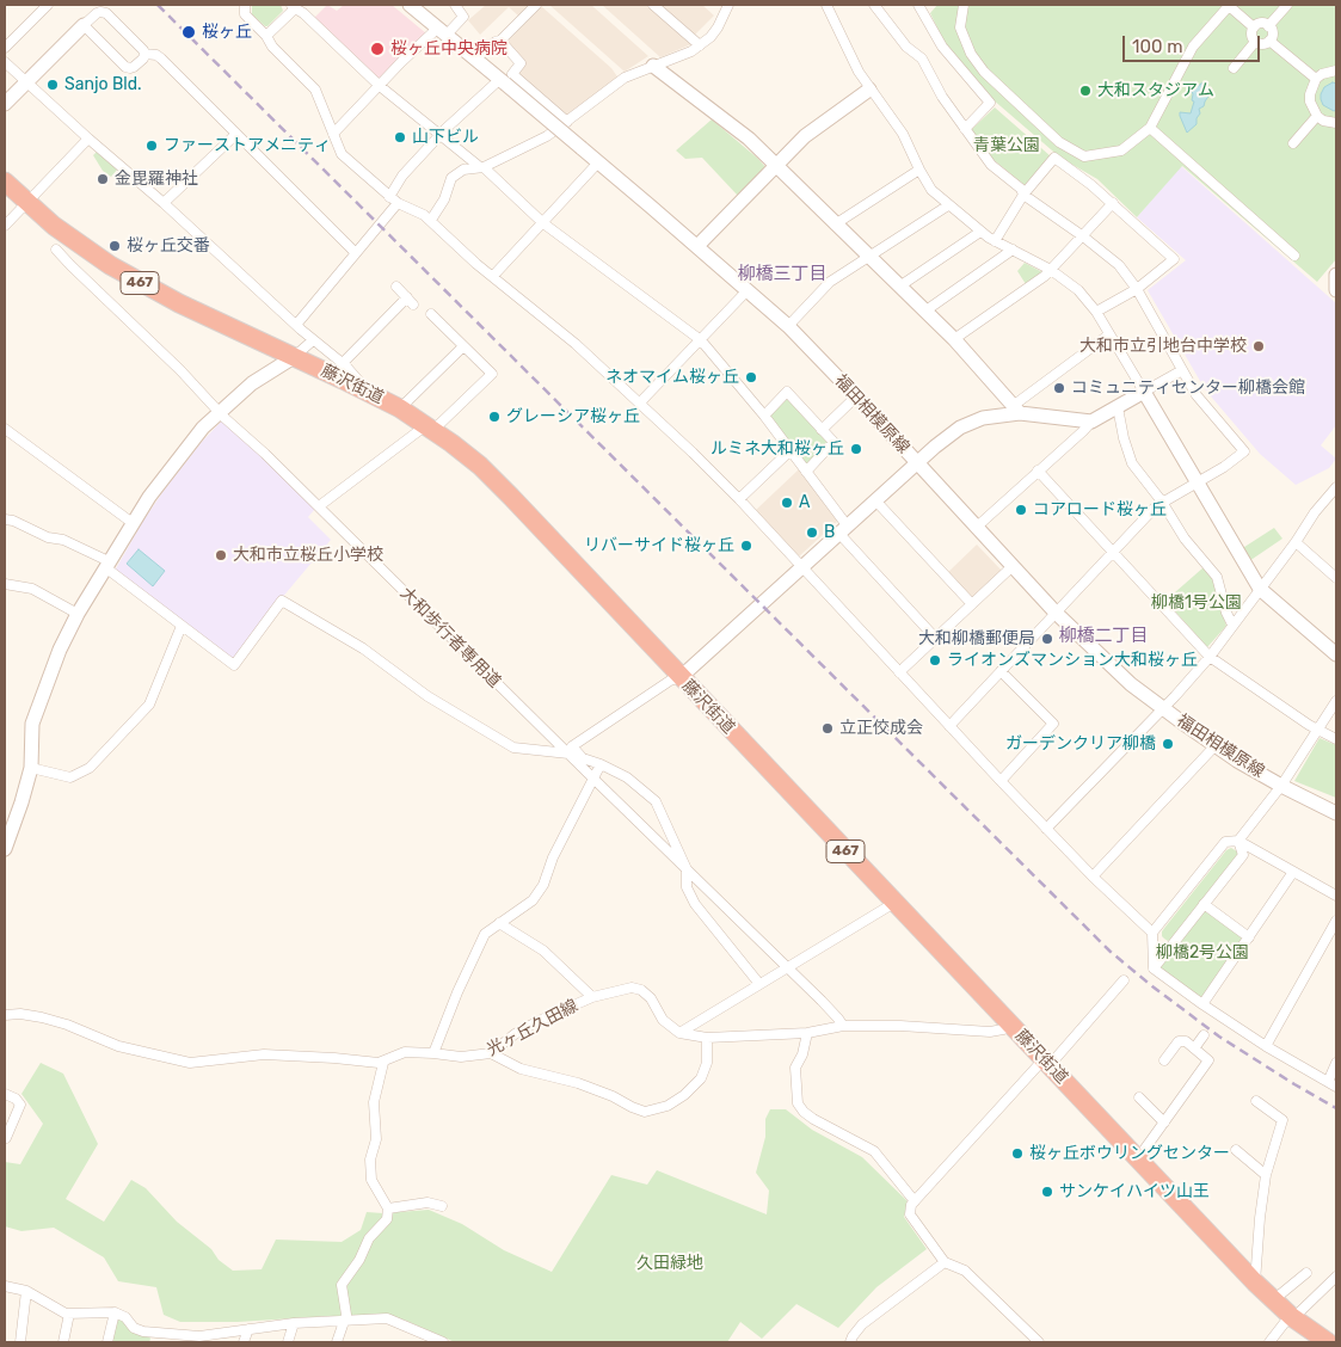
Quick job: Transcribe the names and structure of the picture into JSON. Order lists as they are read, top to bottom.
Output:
{
  "streets": {
    "highway": ["467", "藤沢街道"],
    "street": ["福田相模原線", "大和歩行者専用道", "光ヶ丘久田線"]
  },
  "districts": ["柳橋三丁目", "柳橋二丁目"],
  "parks": [
    "青葉公園",
    "柳橋1号公園",
    "柳橋2号公園",
    "久田緑地"
  ],
  "places": [
    "桜ヶ丘",
    "桜ヶ丘中央病院",
    "Sanjo Bld.",
    "大和スタジアム",
    "山下ビル",
    "ファーストアメニティ",
    "金毘羅神社",
    "桜ヶ丘交番",
    "大和市立引地台中学校",
    "ネオマイム桜ヶ丘",
    "コミュニティセンター柳橋会館",
    "グレーシア桜ヶ丘",
    "ルミネ大和桜ヶ丘",
    "A",
    "コアロード桜ヶ丘",
    "B",
    "リバーサイド桜ヶ丘",
    "大和市立桜丘小学校",
    "大和柳橋郵便局",
    "ライオンズマンション大和桜ヶ丘",
    "立正佼成会",
    "ガーデンクリア柳橋",
    "桜ヶ丘ボウリングセンター",
    "サンケイハイツ山王"
  ],
  "scale_bar": "100 m"
}
